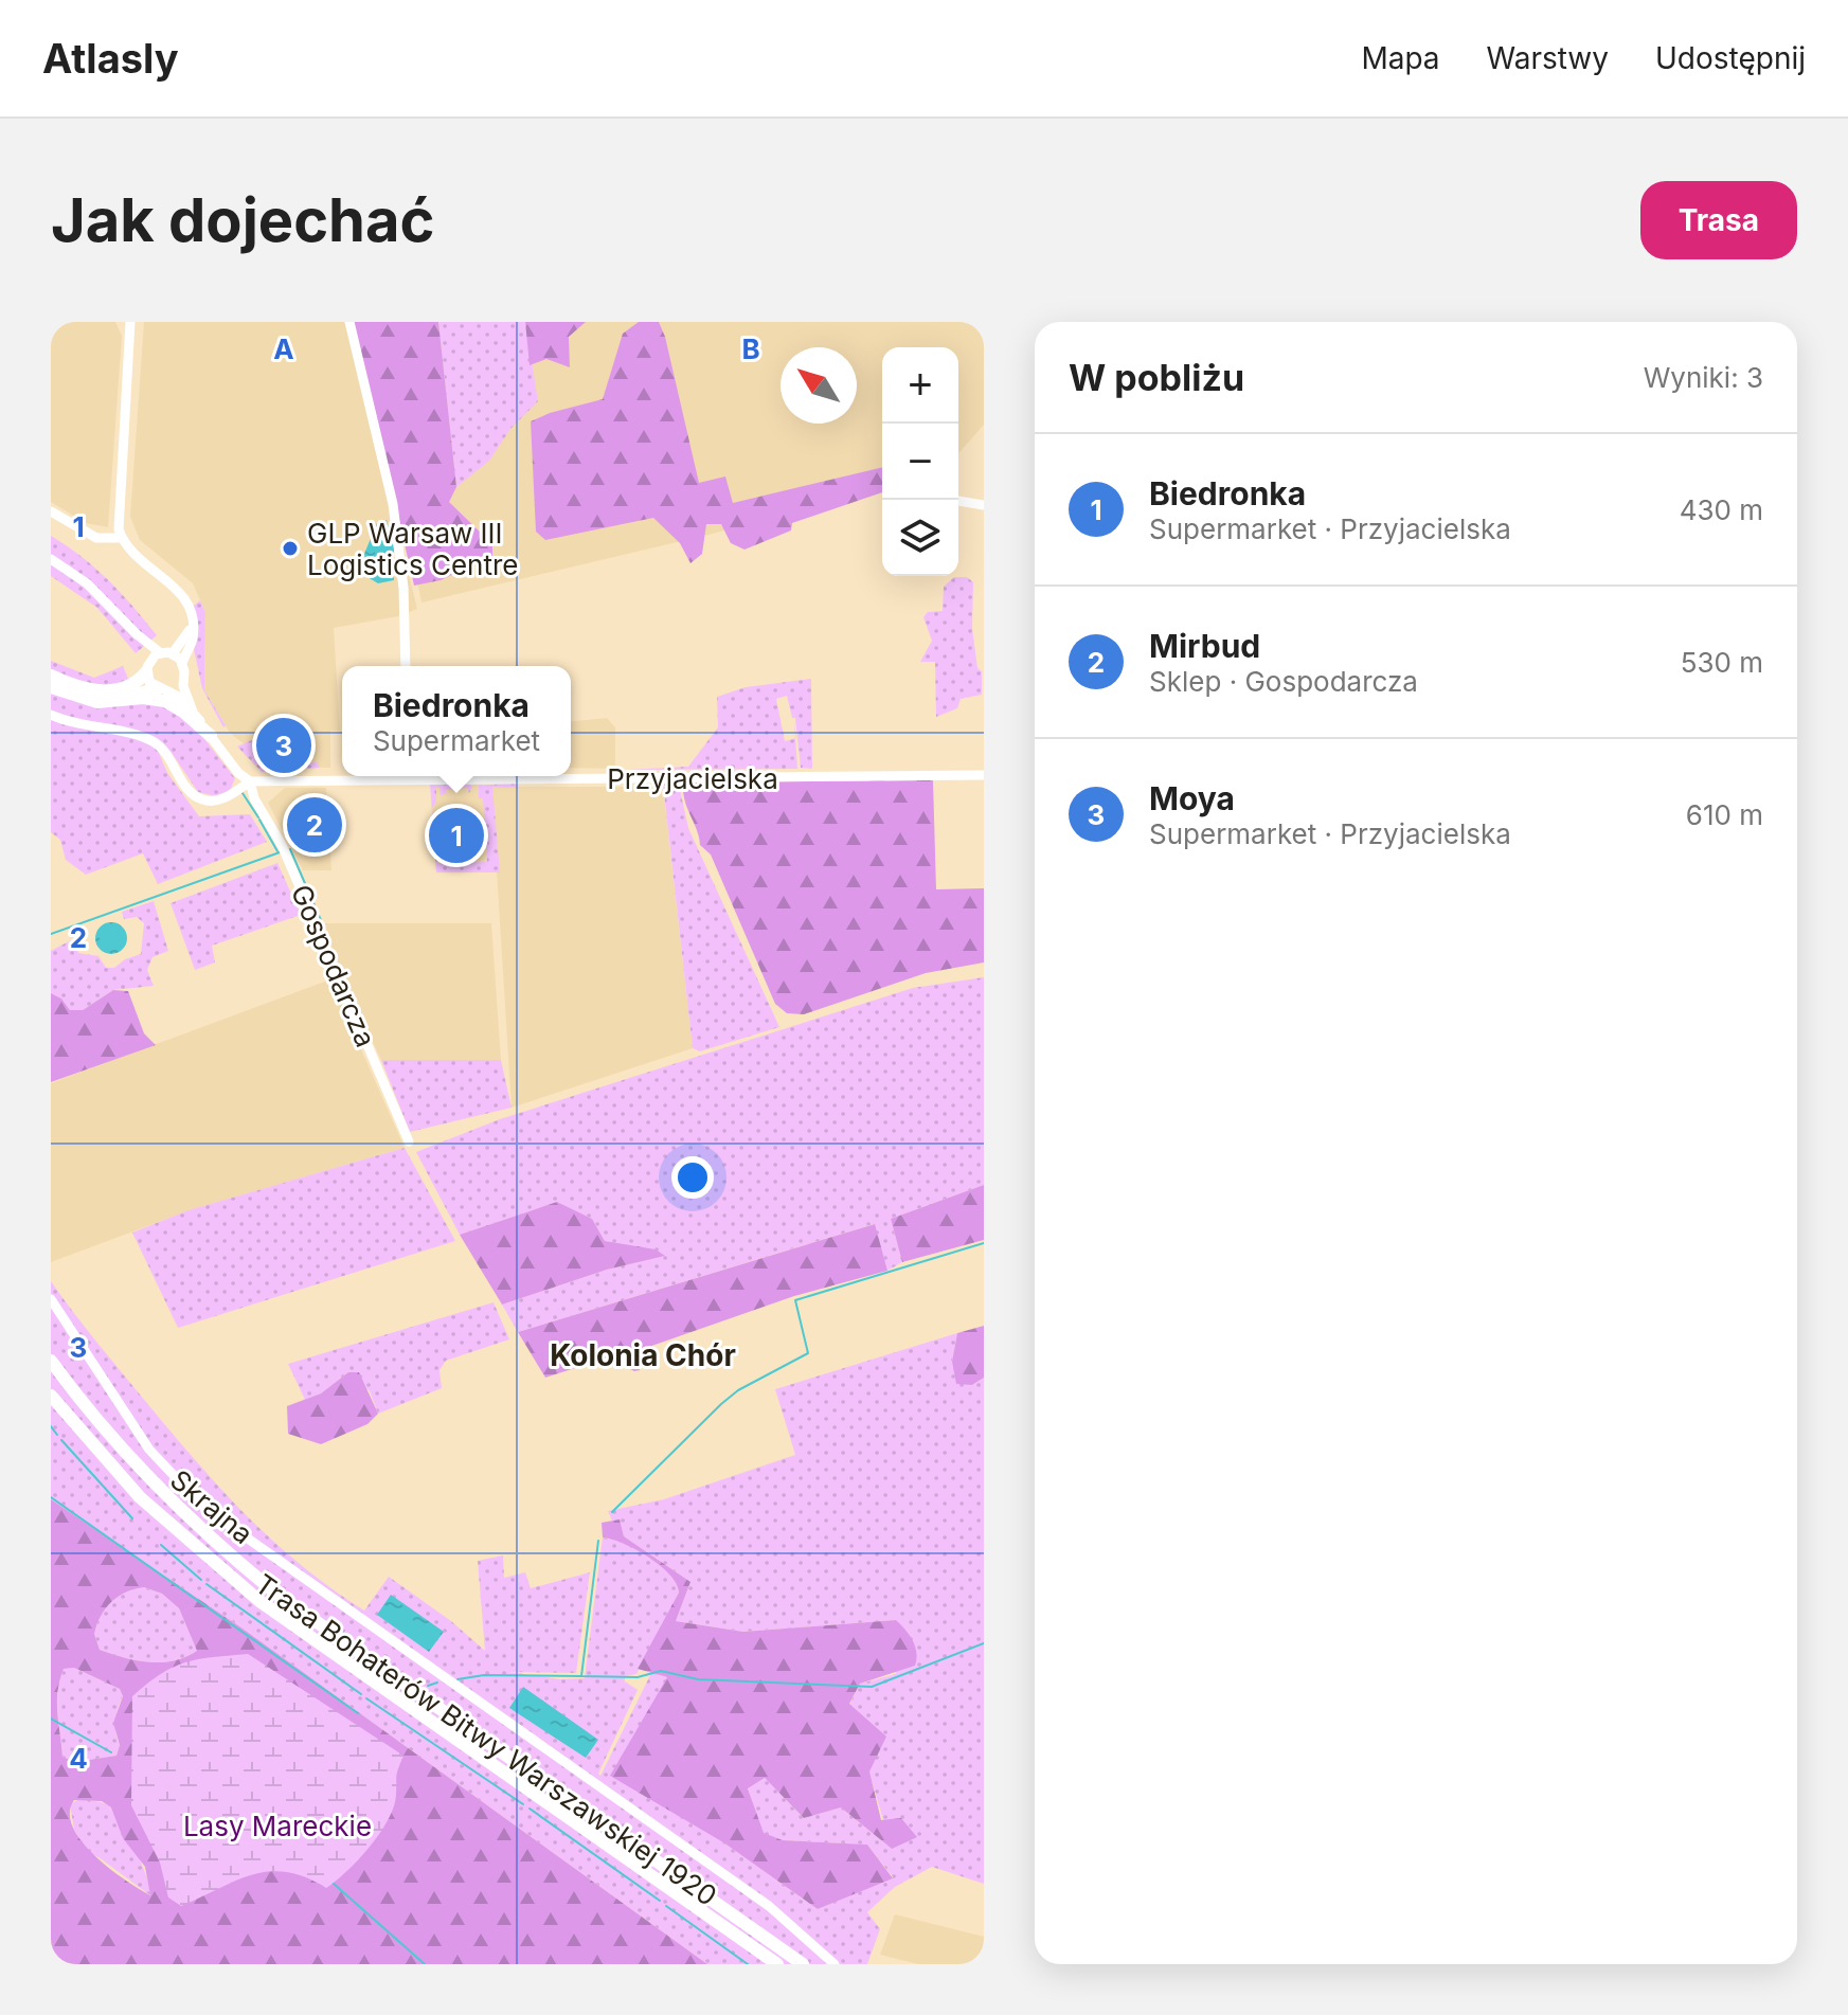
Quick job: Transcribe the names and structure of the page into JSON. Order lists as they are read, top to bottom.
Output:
{
  "streets": {
    "highway": ["Trasa Bohaterów Bitwy Warszawskiej 1920"],
    "street": ["Przyjacielska", "Gospodarcza", "Skrajna"]
  },
  "crossings": [
    ["Przyjacielska", "Gospodarcza"]
  ],
  "districts": ["Kolonia Chór"],
  "parks": ["Lasy Mareckie"],
  "places": ["GLP Warsaw III Logistics Centre"],
  "north": "top left",
  "page": {
    "header": "Atlasly",
    "nav": ["Mapa", "Warstwy", "Udostępnij"],
    "buttons": "Trasa",
    "title": "Jak dojechać",
    "heading": ["W pobliżu", "Wyniki: 3"],
    "map_buttons": ["+", "−"],
    "list": [
      {
        "mark": "1",
        "name": "Biedronka",
        "note": "Supermarket · Przyjacielska",
        "value": "430 m"
      },
      {
        "mark": "2",
        "name": "Mirbud",
        "note": "Sklep · Gospodarcza",
        "value": "530 m"
      },
      {
        "mark": "3",
        "name": "Moya",
        "note": "Supermarket · Przyjacielska",
        "value": "610 m"
      }
    ],
    "popup": ["Biedronka", "Supermarket"],
    "pins": ["3", "2", "1"]
  },
  "grid": {
    "columns": ["A", "B"],
    "rows": [
      "1",
      "2",
      "3",
      "4"
    ]
  }
}
